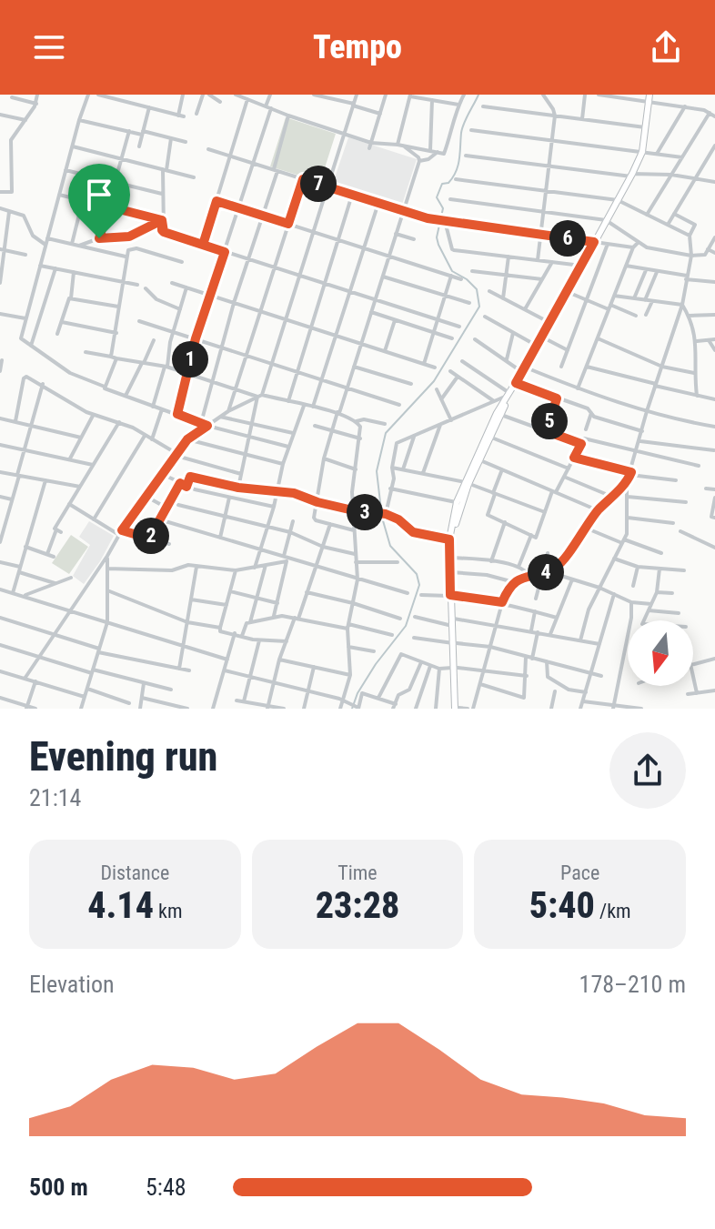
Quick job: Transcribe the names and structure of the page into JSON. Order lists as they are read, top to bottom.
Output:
{
  "north": "bottom",
  "page": {
    "header": "Tempo",
    "pins": [
      "7",
      "6",
      "1",
      "5",
      "3",
      "2",
      "4"
    ],
    "heading": ["Evening run", "21:14"],
    "stats": [
      ["Distance", "4.14 km"],
      ["Time", "23:28"],
      ["Pace", "5:40 /km"]
    ],
    "chart": ["Elevation", "178–210 m"],
    "list": [
      {
        "name": "500 m",
        "note": "5:48"
      }
    ]
  }
}
